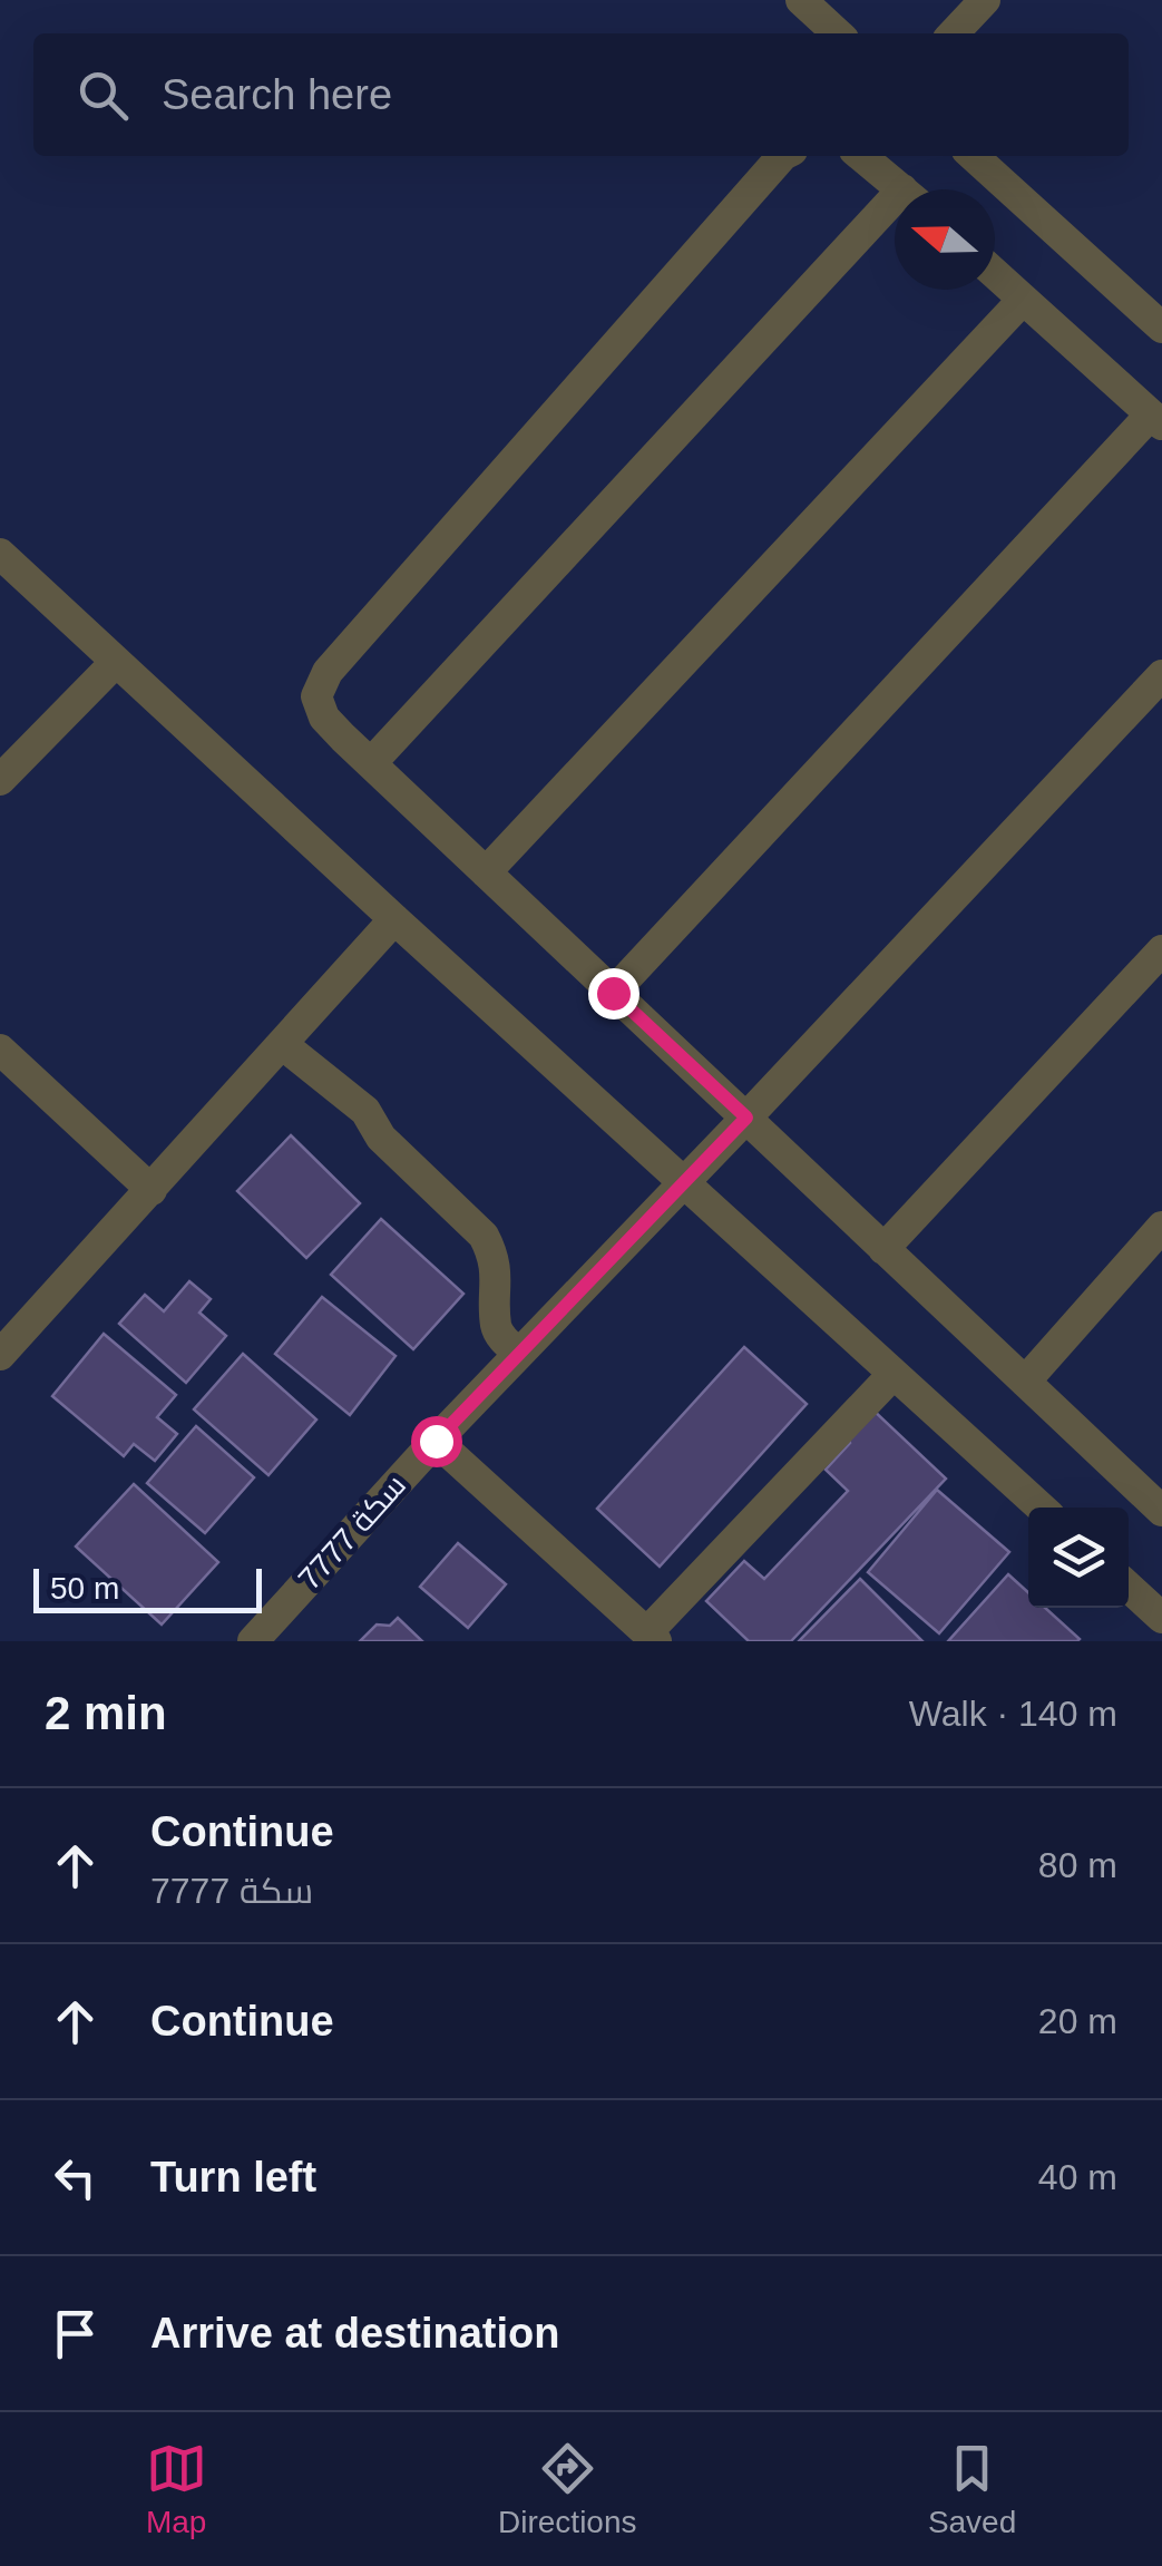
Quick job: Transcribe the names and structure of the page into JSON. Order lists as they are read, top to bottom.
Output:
{
  "streets": {
    "street": ["سكة 7777"]
  },
  "scale_bar": "50 m",
  "north": "left",
  "page": {
    "search": "Search here",
    "scale": "50 m",
    "heading": ["2 min", "Walk · 140 m"],
    "list": [
      ["Continue", "سكة 7777", "80 m"],
      ["Continue", "20 m"],
      ["Turn left", "40 m"],
      "Arrive at destination"
    ],
    "nav": ["Map", "Directions", "Saved"]
  }
}
